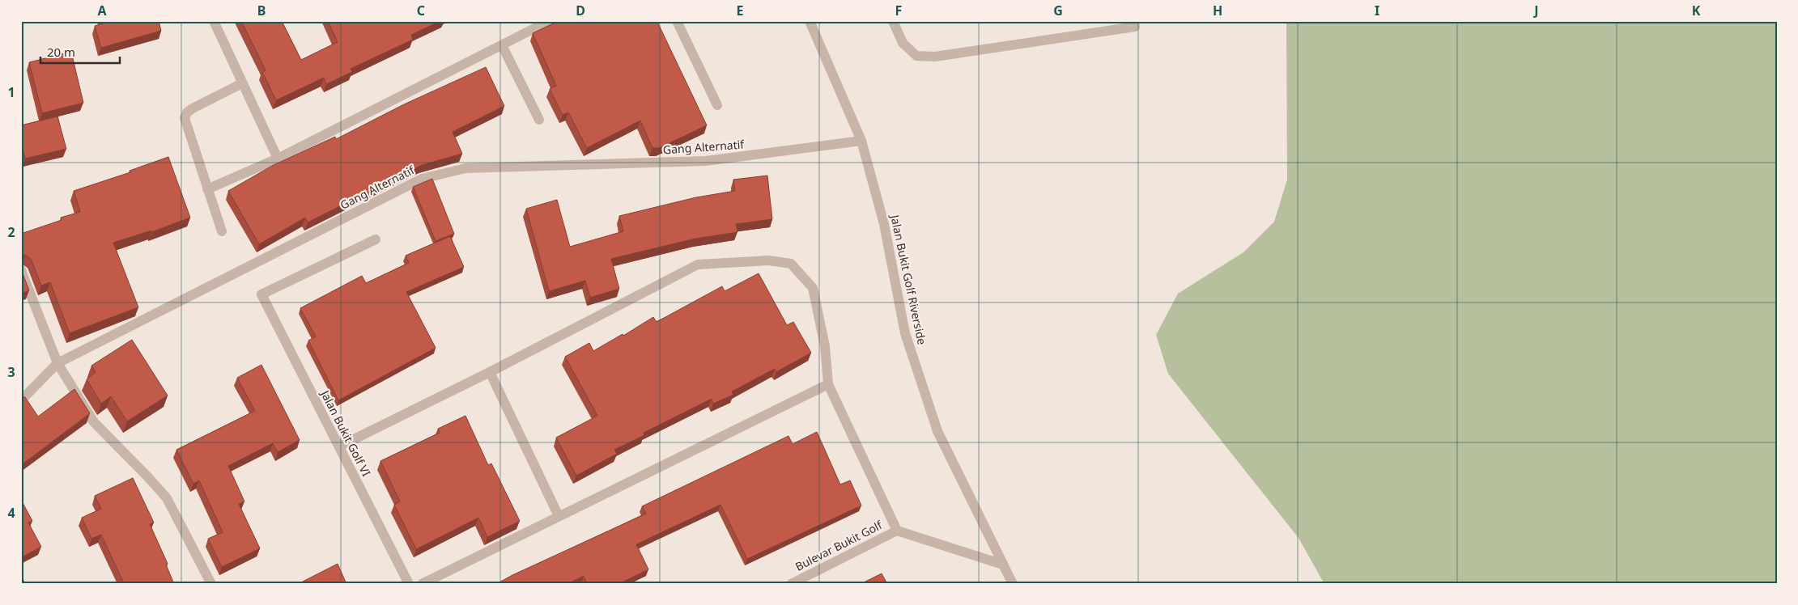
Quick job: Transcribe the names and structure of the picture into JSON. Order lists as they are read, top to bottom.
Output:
{
  "streets": {
    "street": [
      "Gang Alternatif",
      "Jalan Bukit Golf Riverside",
      "Jalan Bukit Golf VI",
      "Bulevar Bukit Golf"
    ]
  },
  "crossings": [
    ["Gang Alternatif", "Jalan Bukit Golf Riverside"]
  ],
  "scale_bar": "20 m",
  "grid": {
    "columns": [
      "A",
      "B",
      "C",
      "D",
      "E",
      "F",
      "G",
      "H",
      "I",
      "J",
      "K"
    ],
    "rows": [
      "1",
      "2",
      "3",
      "4"
    ]
  }
}
